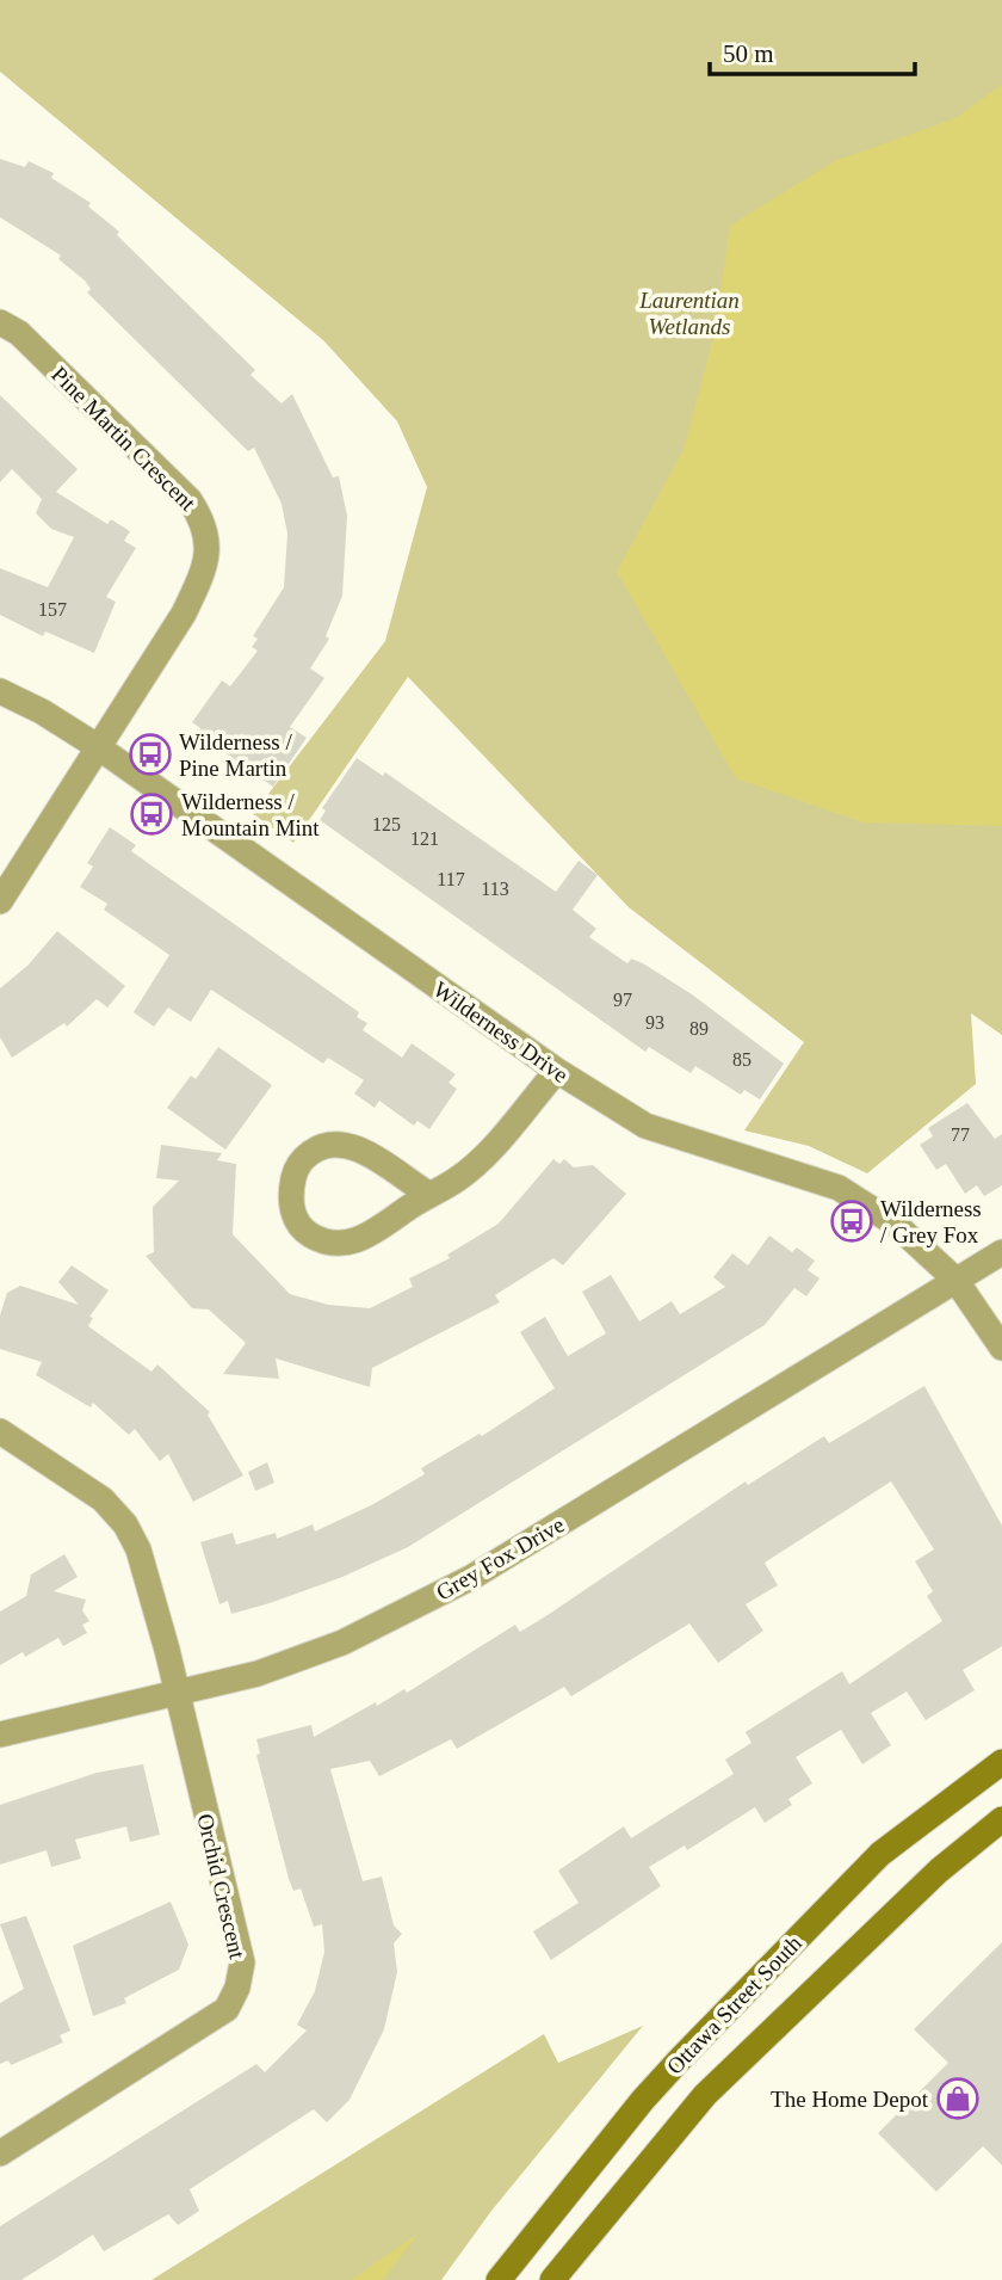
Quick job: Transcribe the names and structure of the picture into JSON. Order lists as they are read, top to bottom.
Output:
{
  "streets": {
    "main road": ["Ottawa Street South"],
    "street": [
      "Pine Martin Crescent",
      "Wilderness Drive",
      "Grey Fox Drive",
      "Orchid Crescent"
    ]
  },
  "crossings": [
    ["Pine Martin Crescent", "Wilderness Drive"],
    ["Wilderness Drive", "Grey Fox Drive"],
    ["Grey Fox Drive", "Orchid Crescent"]
  ],
  "parks": ["Laurentian Wetlands"],
  "places": {
    "bus stop": ["Wilderness / Pine Martin", "Wilderness / Mountain Mint", "Wilderness / Grey Fox"],
    "shop": ["The Home Depot"]
  },
  "house_numbers": [
    "157",
    "125",
    "121",
    "117",
    "113",
    "97",
    "93",
    "89",
    "85",
    "77"
  ],
  "scale_bar": "50 m"
}
